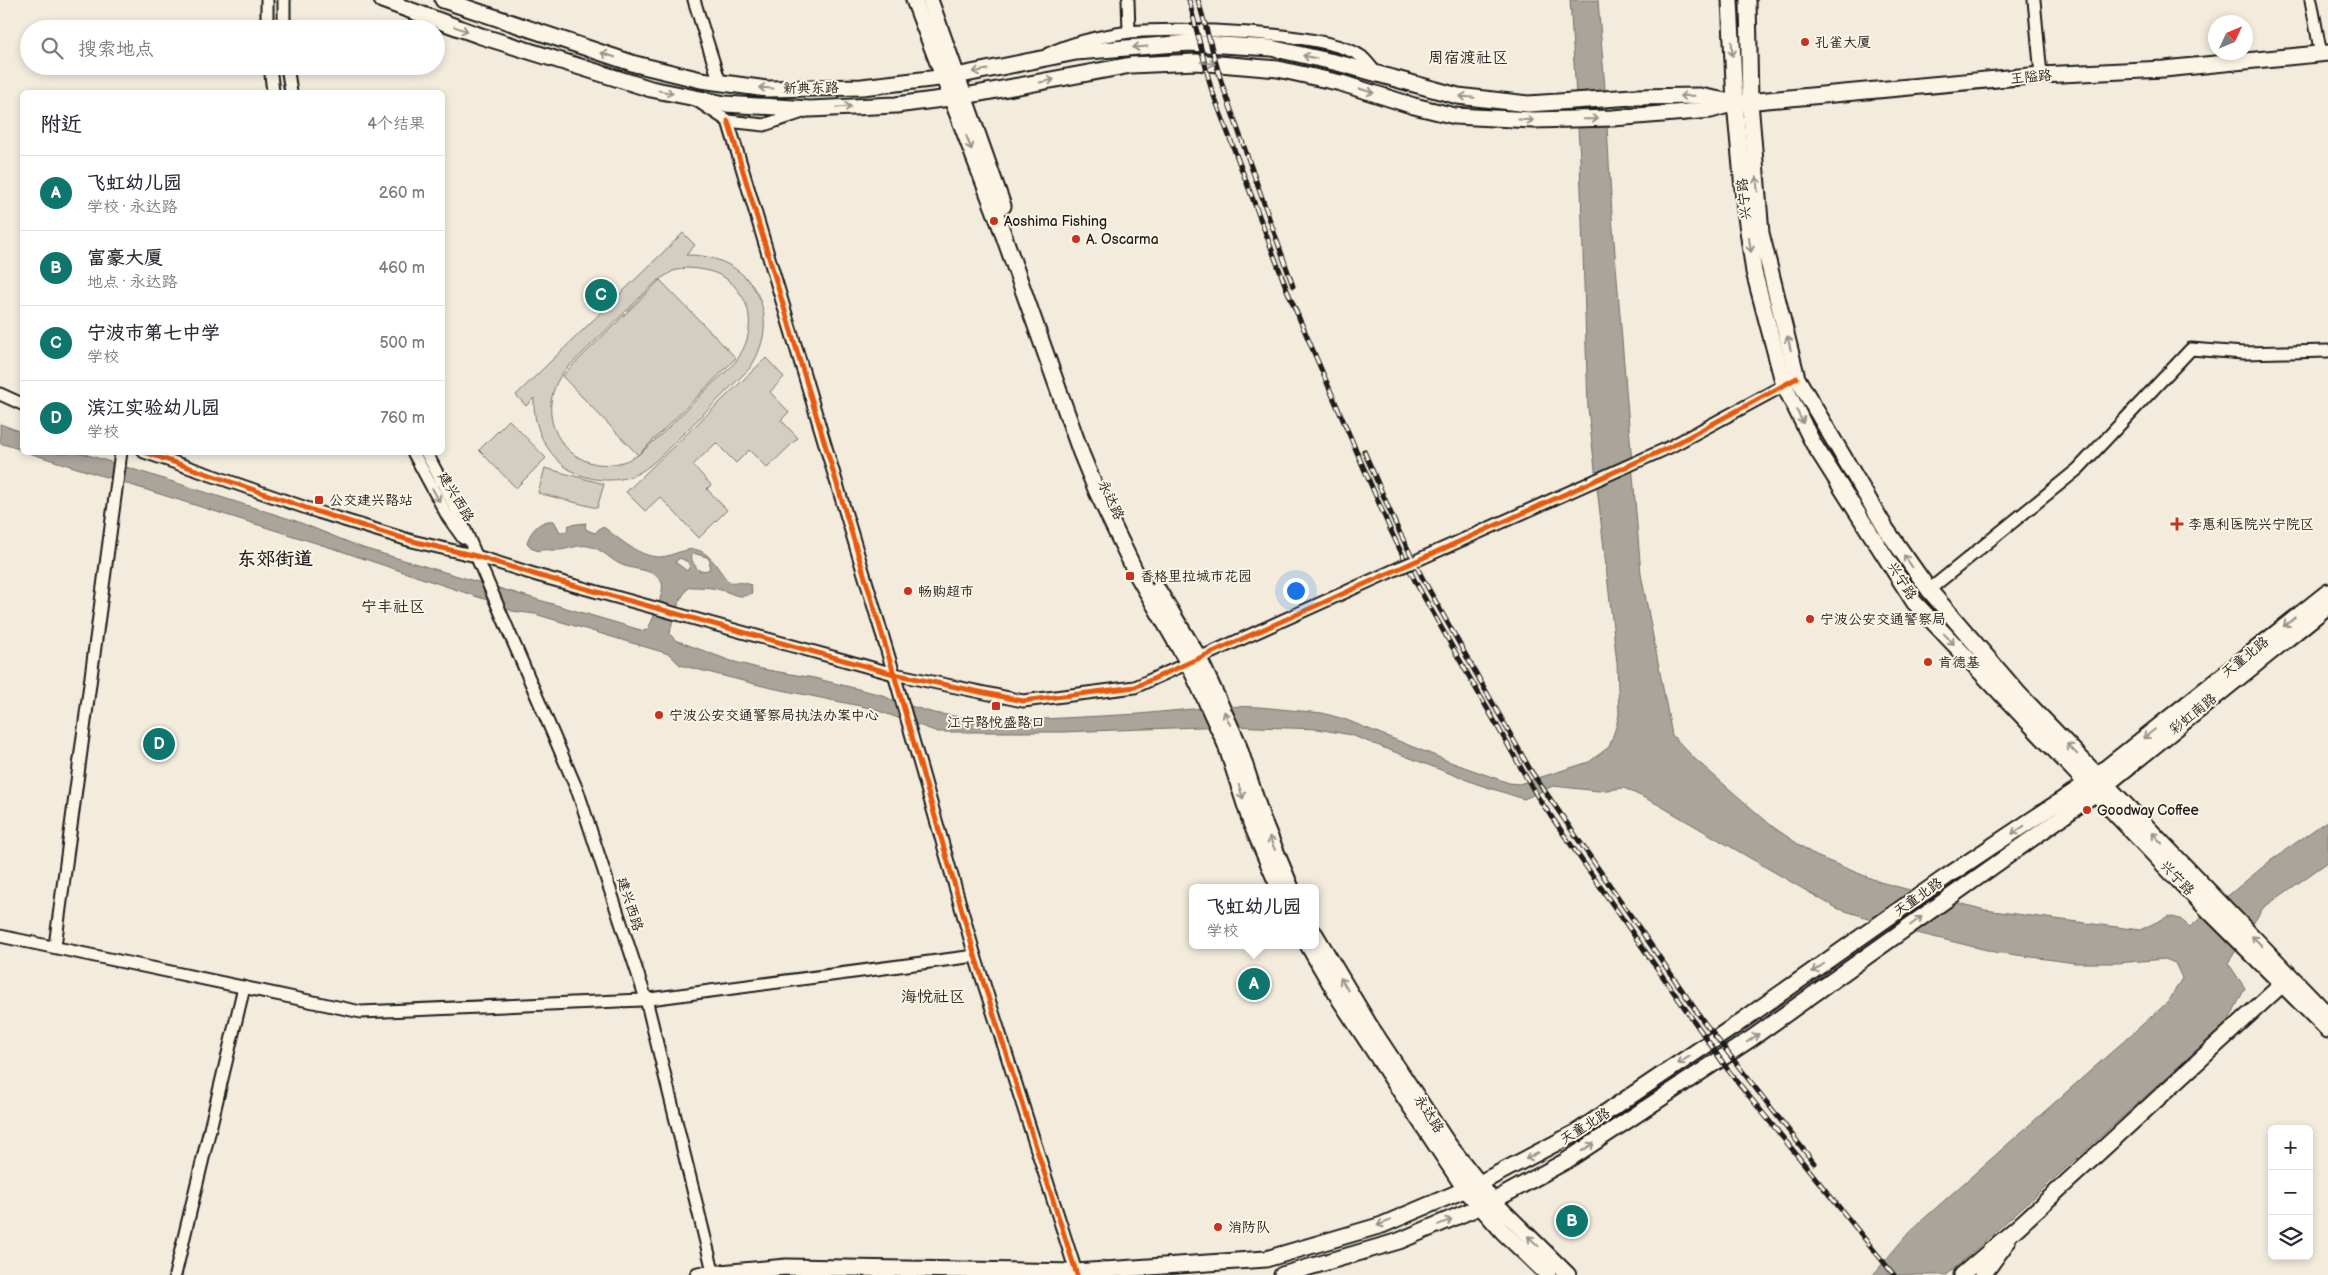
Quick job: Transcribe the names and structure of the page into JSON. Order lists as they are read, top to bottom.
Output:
{
  "streets": {
    "main road": [
      "王隘路",
      "新典东路",
      "兴宁路",
      "永达路",
      "天童北路",
      "彩虹南路"
    ],
    "street": ["建兴西路"]
  },
  "crossings": [
    ["王隘路", "新典东路"],
    ["王隘路", "兴宁路"],
    ["新典东路", "兴宁路"],
    ["新典东路", "永达路"],
    ["兴宁路", "天童北路"],
    ["兴宁路", "彩虹南路"],
    ["建兴西路", "天童北路"],
    ["永达路", "天童北路"],
    ["天童北路", "彩虹南路"]
  ],
  "districts": [
    "周宿渡社区",
    "东郊街道",
    "宁丰社区",
    "海悦社区"
  ],
  "places": {
    "other": [
      "孔雀大厦",
      "Aoshima Fishing",
      "A. Oscarma",
      "畅购超市",
      "宁波公安交通警察局",
      "肯德基",
      "宁波公安交通警察局执法办案中心",
      "Goodway Coffee",
      "消防队"
    ],
    "transit": ["公交建兴路站", "香格里拉城市花园", "江宁路悦盛路口"],
    "health": ["李惠利医院兴宁院区"]
  },
  "north": "top right",
  "page": {
    "search": "搜索地点",
    "heading": ["附近", "4个结果"],
    "list": [
      {
        "mark": "A",
        "name": "飞虹幼儿园",
        "note": "学校 · 永达路",
        "value": "260 m"
      },
      {
        "mark": "B",
        "name": "富豪大厦",
        "note": "地点 · 永达路",
        "value": "460 m"
      },
      {
        "mark": "C",
        "name": "宁波市第七中学",
        "note": "学校",
        "value": "500 m"
      },
      {
        "mark": "D",
        "name": "滨江实验幼儿园",
        "note": "学校",
        "value": "760 m"
      }
    ],
    "pins": [
      "C",
      "D",
      "A",
      "B"
    ],
    "popup": ["飞虹幼儿园", "学校"],
    "map_buttons": ["+", "−"]
  }
}
